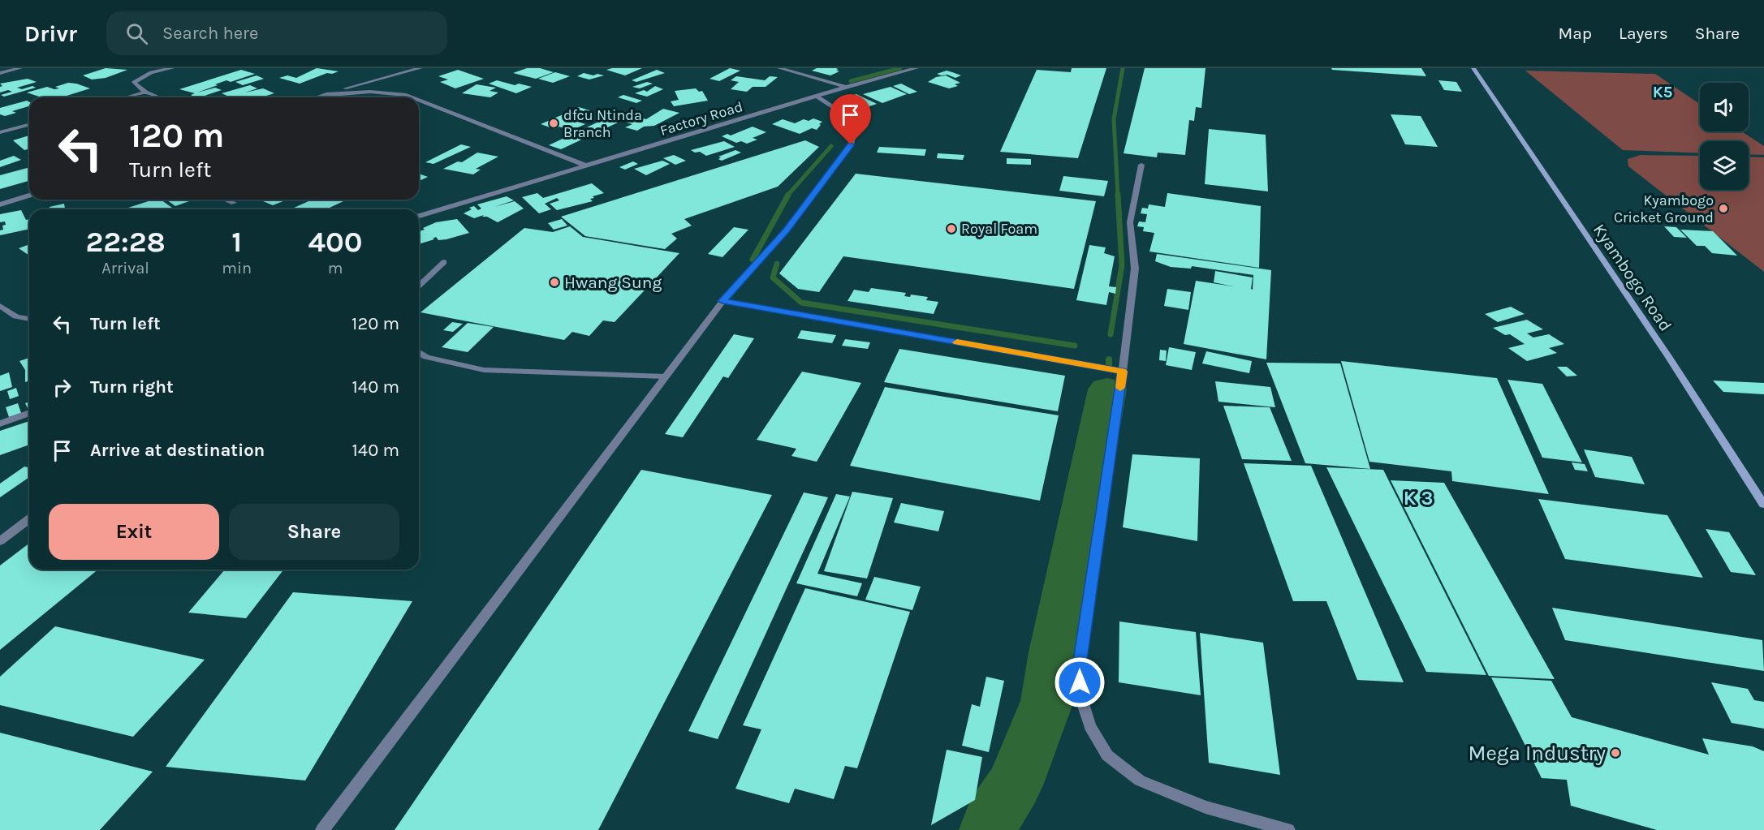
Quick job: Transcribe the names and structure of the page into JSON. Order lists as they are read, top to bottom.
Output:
{
  "streets": {
    "street": ["Factory Road", "Kyambogo Road"]
  },
  "districts": ["K5", "K 3"],
  "places": [
    "dfcu Ntinda Branch",
    "Kyambogo Cricket Ground",
    "Royal Foam",
    "Hwang Sung",
    "Mega Industry"
  ],
  "page": {
    "header": "Drivr",
    "search": "Search here",
    "nav": ["Map", "Layers", "Share"],
    "turn": ["120 m", "Turn left"],
    "eta": [
      "22:28",
      "Arrival",
      "1",
      "min",
      "400",
      "m"
    ],
    "list": [
      {
        "name": "Turn left",
        "value": "120 m"
      },
      {
        "name": "Turn right",
        "value": "140 m"
      },
      {
        "name": "Arrive at destination",
        "value": "140 m"
      }
    ],
    "buttons": ["Exit", "Share"]
  }
}
